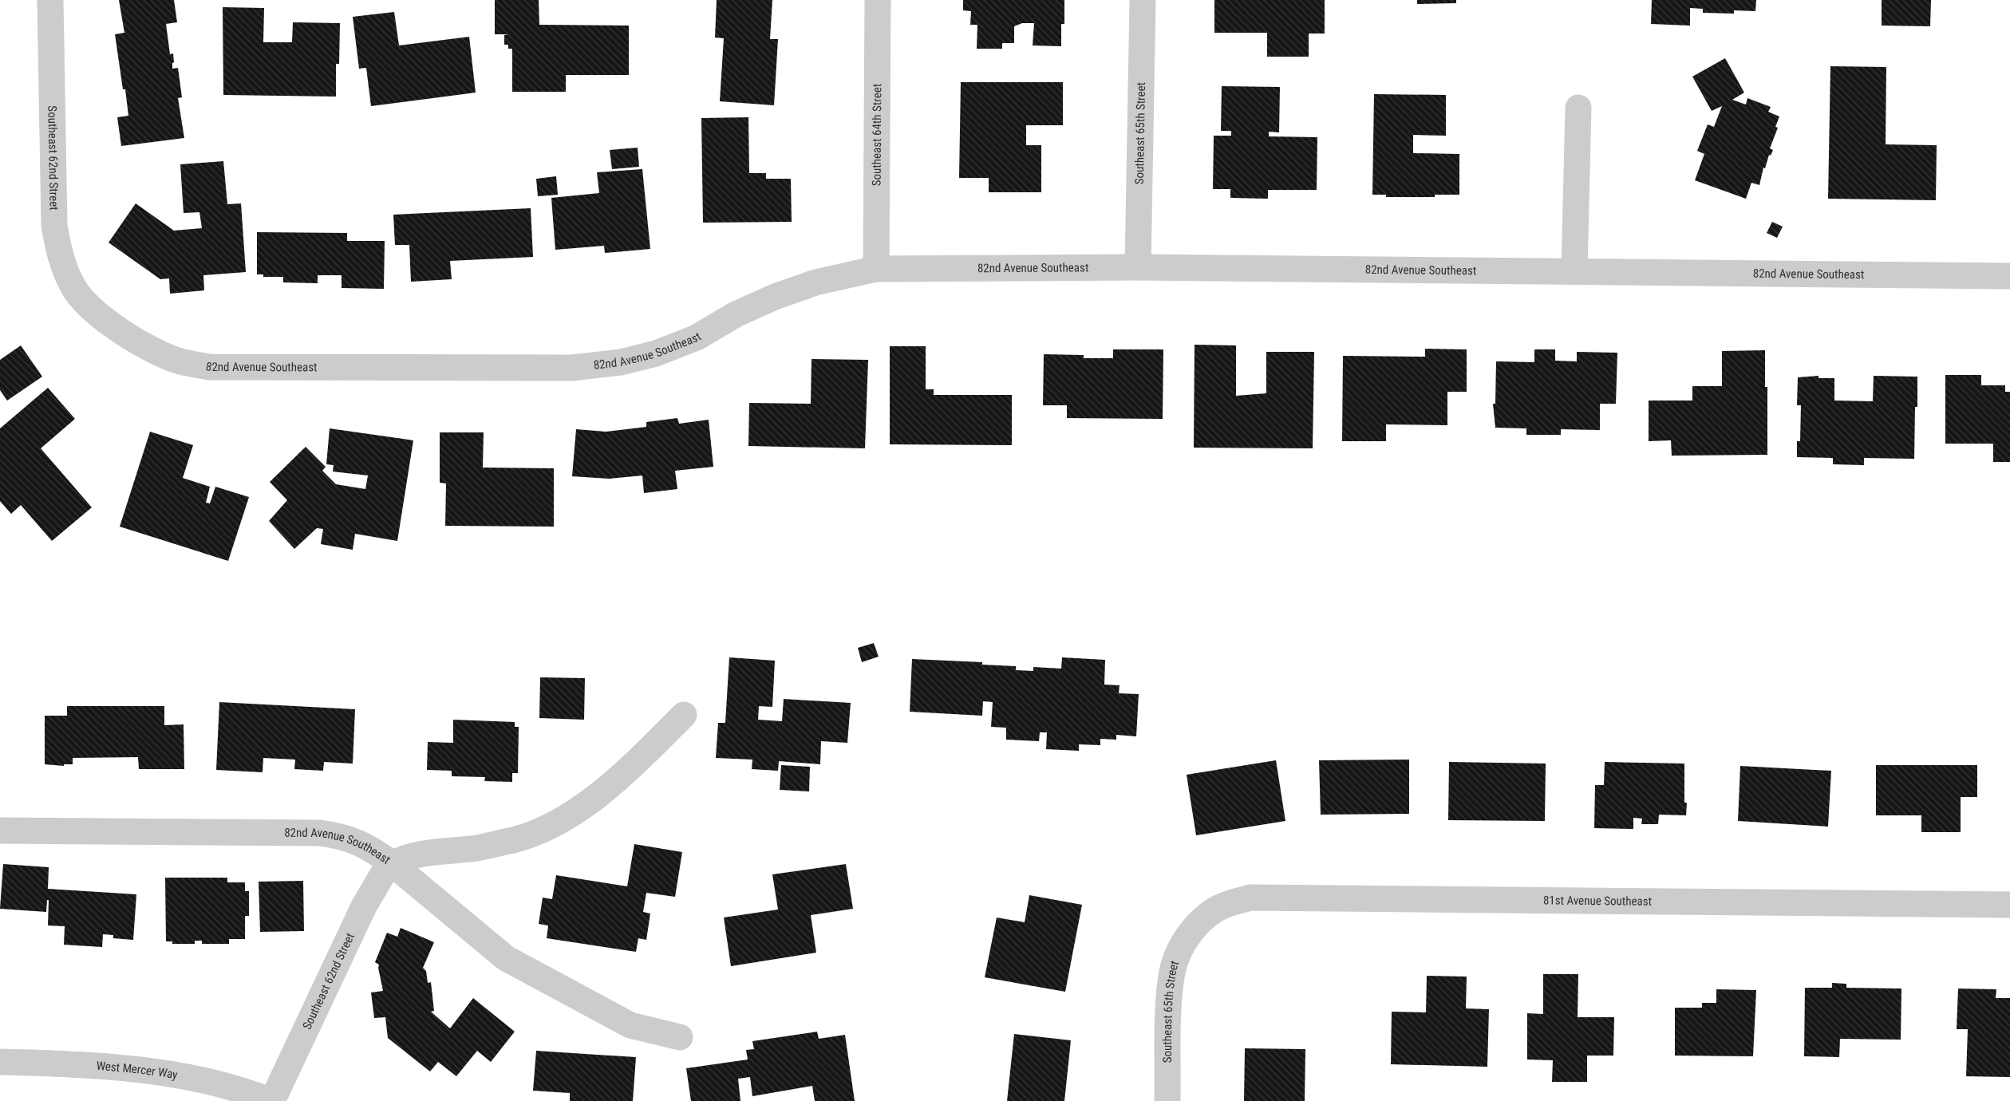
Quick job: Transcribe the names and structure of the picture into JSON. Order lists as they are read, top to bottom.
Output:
{
  "streets": {
    "street": [
      "Southeast 65th Street",
      "Southeast 64th Street",
      "Southeast 62nd Street",
      "82nd Avenue Southeast",
      "81st Avenue Southeast",
      "West Mercer Way"
    ]
  },
  "crossings": [
    ["Southeast 65th Street", "82nd Avenue Southeast"],
    ["Southeast 65th Street", "81st Avenue Southeast"],
    ["Southeast 64th Street", "82nd Avenue Southeast"],
    ["Southeast 62nd Street", "82nd Avenue Southeast"],
    ["Southeast 62nd Street", "West Mercer Way"]
  ]
}
